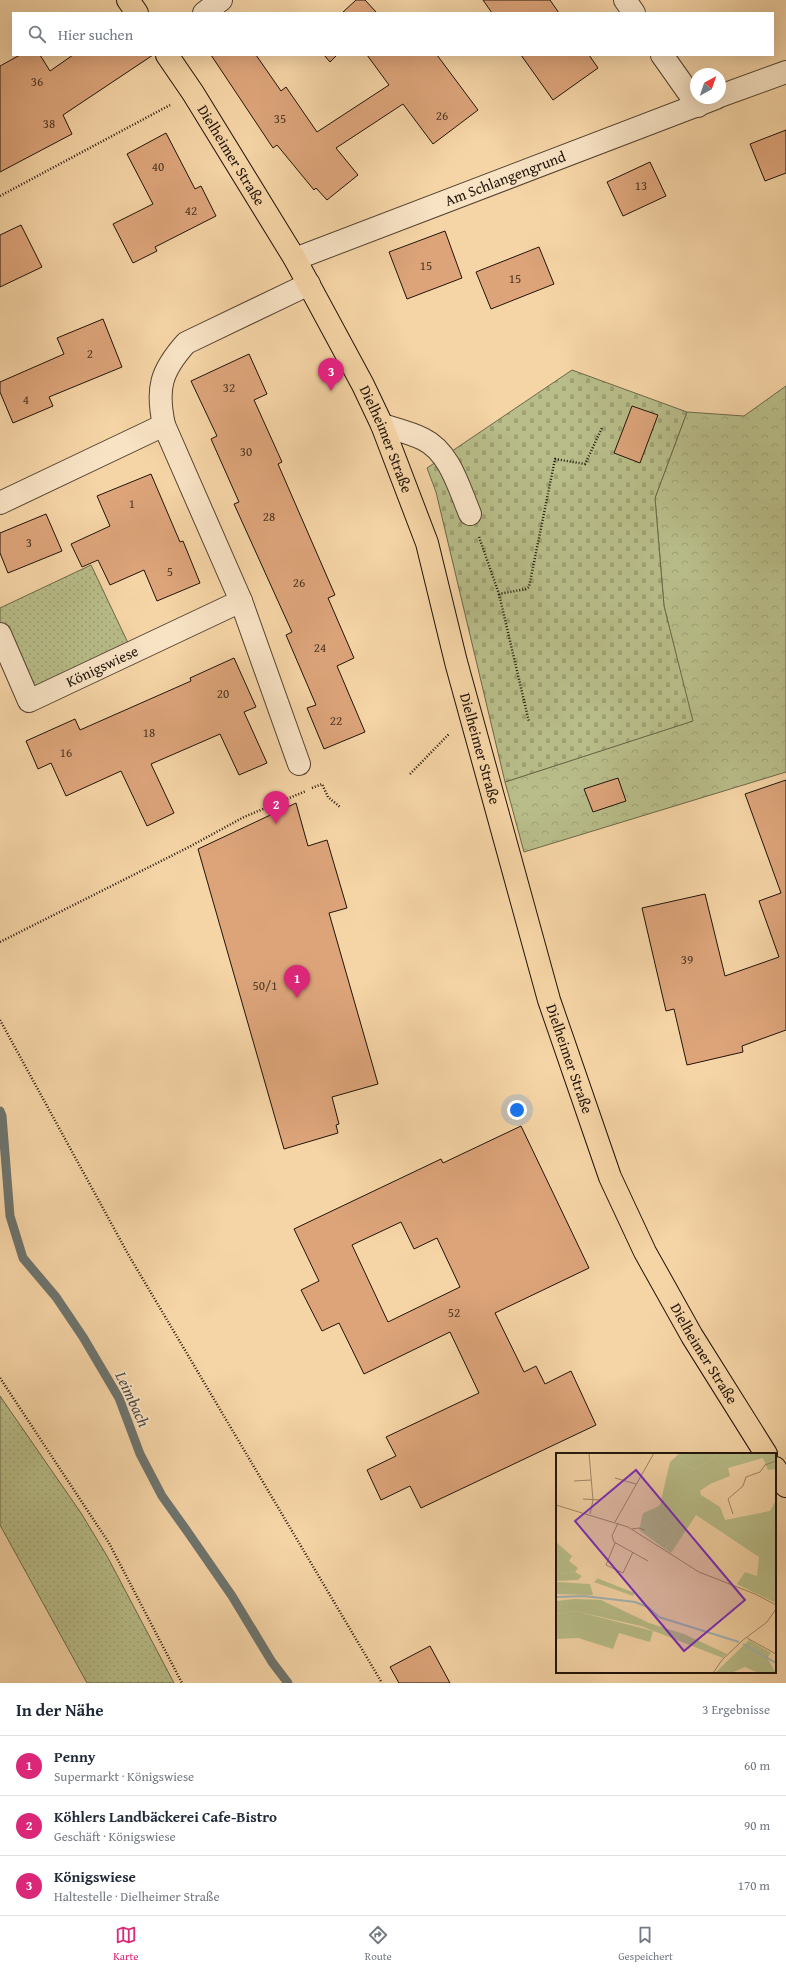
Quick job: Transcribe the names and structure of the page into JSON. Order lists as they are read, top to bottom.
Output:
{
  "streets": {
    "main road": ["Dielheimer Straße"],
    "street": ["Am Schlangengrund", "Königswiese"]
  },
  "crossings": [
    ["Dielheimer Straße", "Am Schlangengrund"]
  ],
  "water": ["Leimbach"],
  "house_numbers": [
    "36",
    "26",
    "35",
    "38",
    "40",
    "13",
    "42",
    "15",
    "15",
    "2",
    "32",
    "4",
    "30",
    "1",
    "28",
    "3",
    "5",
    "26",
    "24",
    "20",
    "22",
    "18",
    "16",
    "39",
    "50/1",
    "52"
  ],
  "north": "top right",
  "page": {
    "search": "Hier suchen",
    "pins": ["3", "2", "1"],
    "heading": ["In der Nähe", "3 Ergebnisse"],
    "list": [
      {
        "mark": "1",
        "name": "Penny",
        "note": "Supermarkt · Königswiese",
        "value": "60 m"
      },
      {
        "mark": "2",
        "name": "Köhlers Landbäckerei Cafe-Bistro",
        "note": "Geschäft · Königswiese",
        "value": "90 m"
      },
      {
        "mark": "3",
        "name": "Königswiese",
        "note": "Haltestelle · Dielheimer Straße",
        "value": "170 m"
      }
    ],
    "nav": ["Karte", "Route", "Gespeichert"]
  }
}
